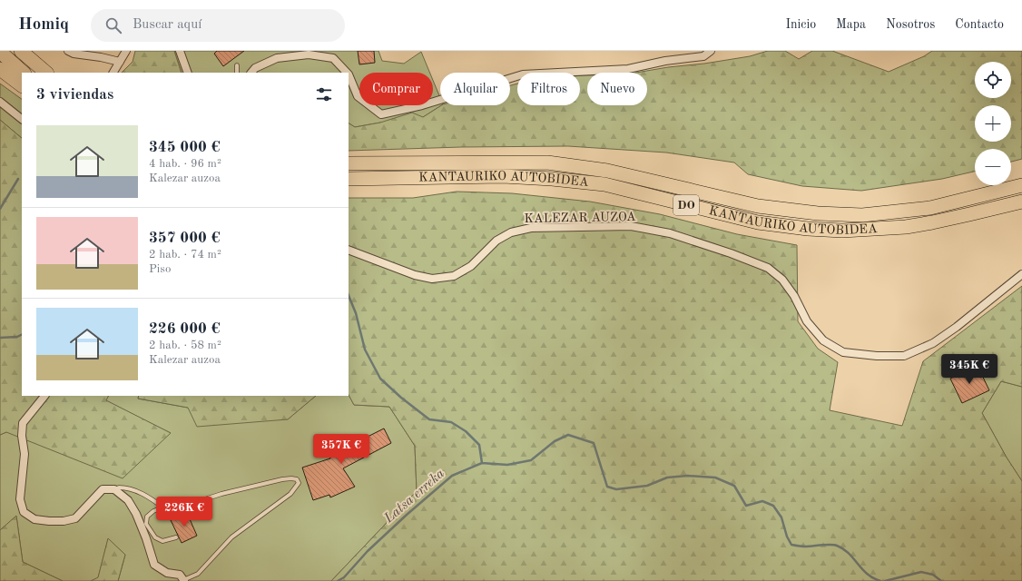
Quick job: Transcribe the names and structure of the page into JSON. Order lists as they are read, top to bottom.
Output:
{
  "streets": {
    "highway": ["KANTAURIKO AUTOBIDEA", "DO"],
    "street": ["KALEZAR AUZOA"]
  },
  "water": ["Latsa erreka"],
  "page": {
    "header": "Homiq",
    "search": "Buscar aquí",
    "nav": [
      "Inicio",
      "Mapa",
      "Nosotros",
      "Contacto"
    ],
    "map_buttons": ["+", "−"],
    "chip": [
      "Comprar",
      "Alquilar",
      "Filtros",
      "Nuevo"
    ],
    "heading": "3 viviendas",
    "list": [
      {
        "name": "345 000 €",
        "note": "4 hab. · 96 m² · Kalezar auzoa"
      },
      {
        "name": "357 000 €",
        "note": "2 hab. · 74 m² · Piso"
      },
      {
        "name": "226 000 €",
        "note": "2 hab. · 58 m² · Kalezar auzoa"
      }
    ],
    "price": ["345K €", "357K €", "226K €"]
  }
}
